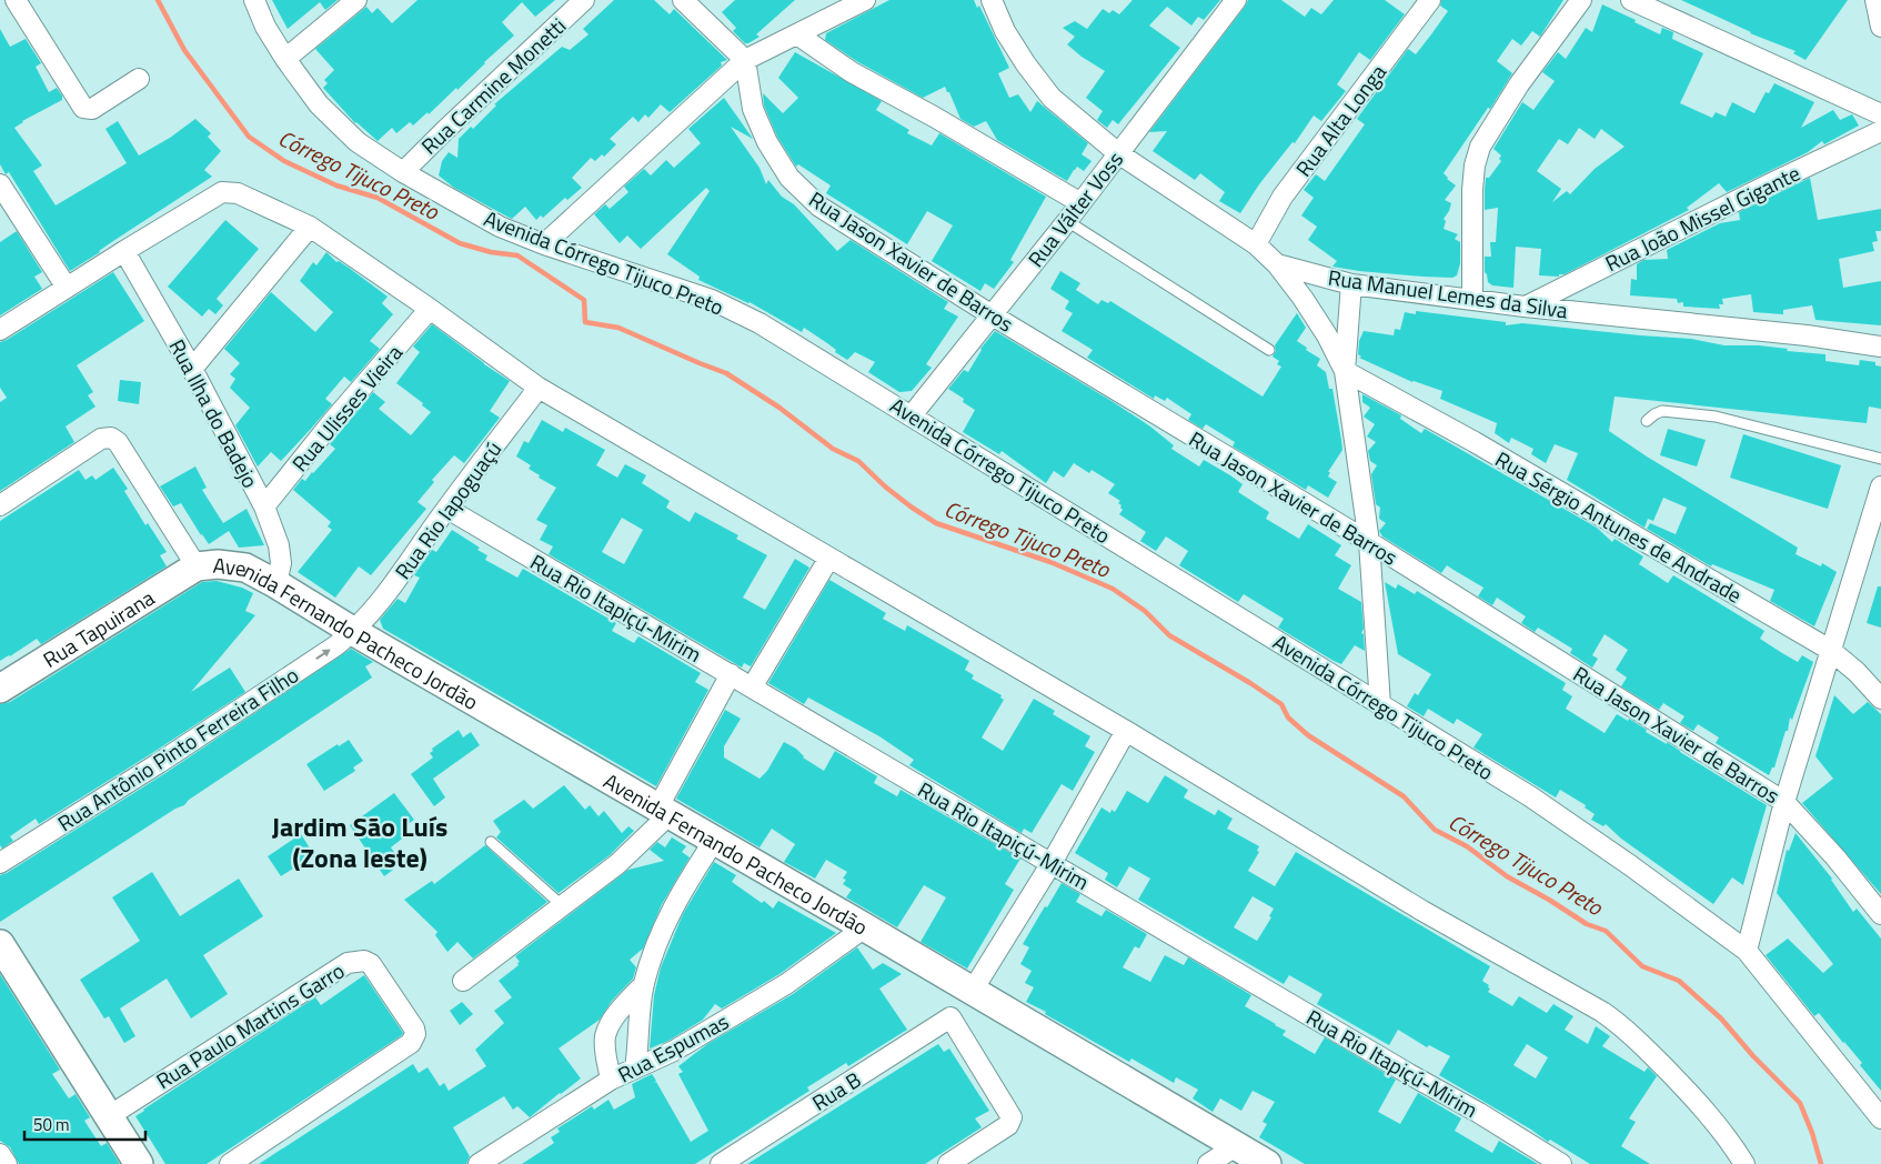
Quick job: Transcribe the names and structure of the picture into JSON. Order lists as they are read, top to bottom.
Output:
{
  "streets": {
    "street": [
      "Rua Carmine Monetti",
      "Rua Alta Longa",
      "Rua Válter Voss",
      "Rua João Missel Gigante",
      "Rua Jason Xavier de Barros",
      "Avenida Córrego Tijuco Preto",
      "Rua Manuel Lemes da Silva",
      "Rua Ulisses Vieira",
      "Rua Ilha do Badejo",
      "Rua Rio Iapoguaçú",
      "Rua Sérgio Antunes de Andrade",
      "Rua Rio Itapiçú-Mirim",
      "Rua Tapuirana",
      "Avenida Fernando Pacheco Jordão",
      "Rua Antônio Pinto Ferreira Filho",
      "Rua Paulo Martins Garro",
      "Rua Espumas",
      "Rua B"
    ]
  },
  "crossings": [
    ["Rua Carmine Monetti", "Avenida Córrego Tijuco Preto"],
    ["Rua Alta Longa", "Rua Manuel Lemes da Silva"],
    ["Rua Válter Voss", "Rua Jason Xavier de Barros"],
    ["Rua Válter Voss", "Avenida Córrego Tijuco Preto"],
    ["Rua Válter Voss", "Rua Manuel Lemes da Silva"],
    ["Rua João Missel Gigante", "Rua Manuel Lemes da Silva"],
    ["Rua Ulisses Vieira", "Rua Ilha do Badejo"],
    ["Rua Ilha do Badejo", "Avenida Fernando Pacheco Jordão"],
    ["Rua Rio Iapoguaçú", "Rua Rio Itapiçú-Mirim"],
    ["Rua Rio Iapoguaçú", "Avenida Fernando Pacheco Jordão"],
    ["Rua Rio Iapoguaçú", "Rua Antônio Pinto Ferreira Filho"],
    ["Rua Tapuirana", "Avenida Fernando Pacheco Jordão"],
    ["Avenida Fernando Pacheco Jordão", "Rua Antônio Pinto Ferreira Filho"],
    ["Avenida Fernando Pacheco Jordão", "Rua Espumas"]
  ],
  "one_way": ["Rua Antônio Pinto Ferreira Filho"],
  "districts": ["Jardim São Luís (Zona leste)"],
  "water": ["Córrego Tijuco Preto"],
  "scale_bar": "50 m"
}
